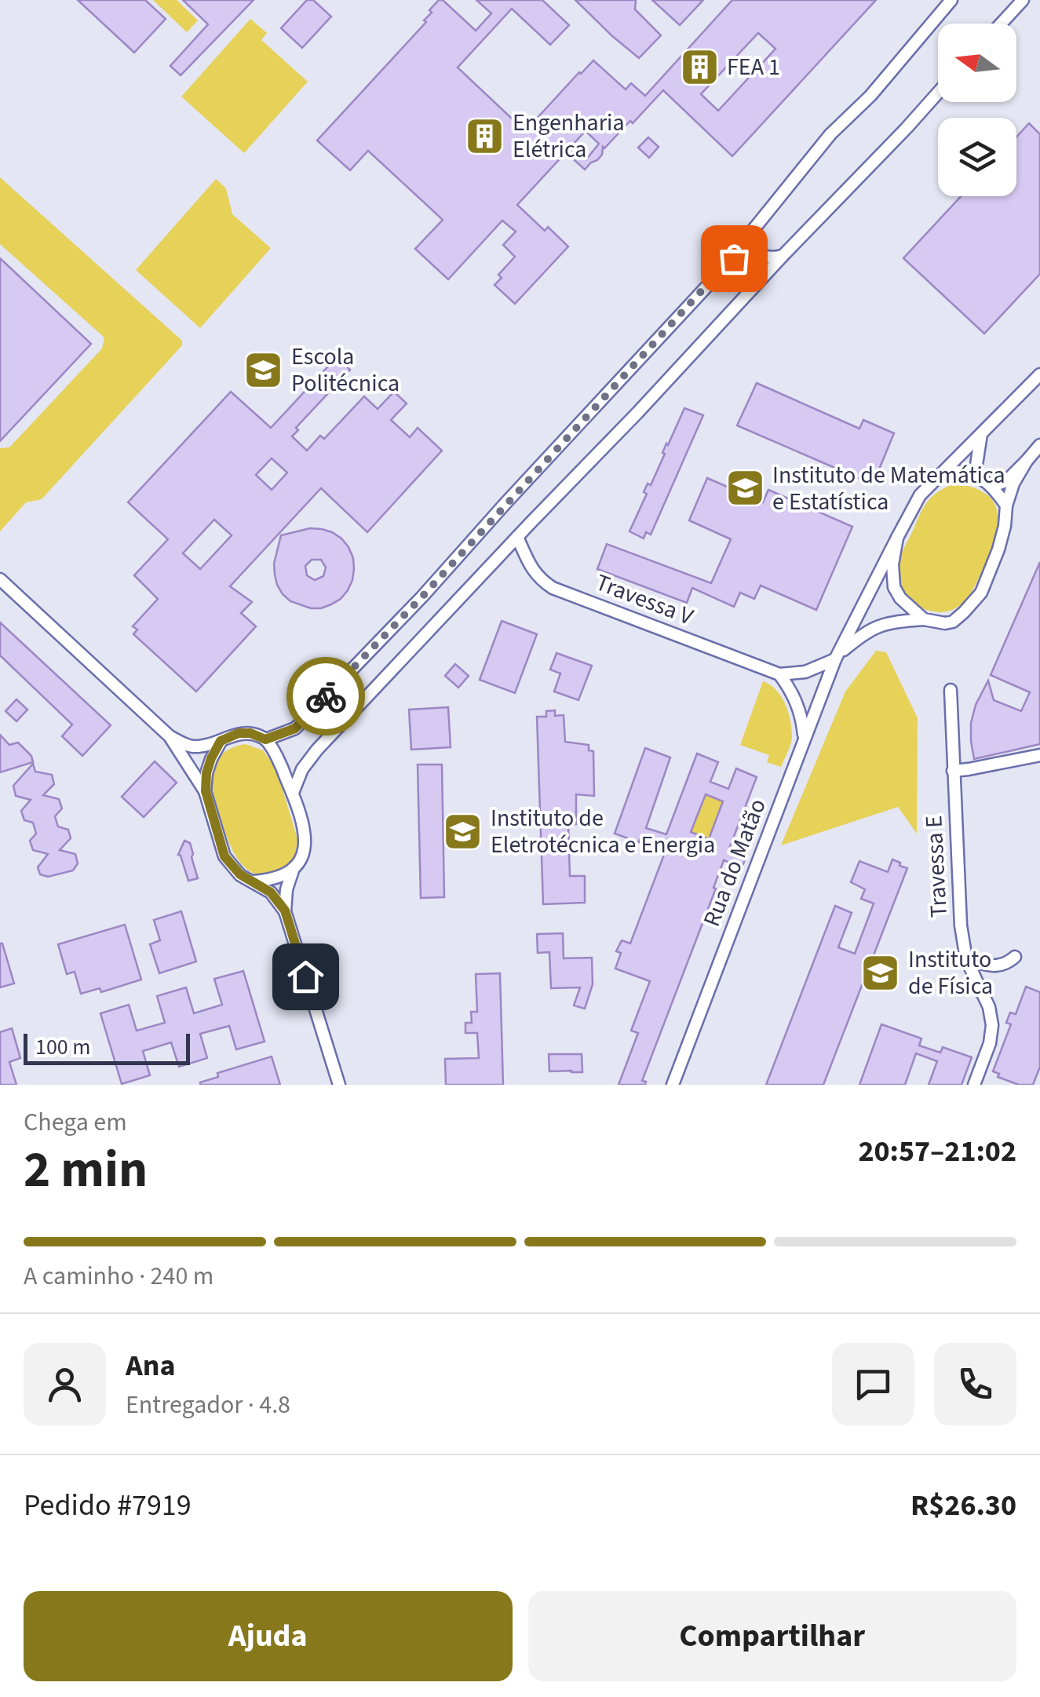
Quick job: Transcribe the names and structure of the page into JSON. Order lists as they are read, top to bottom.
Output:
{
  "streets": {
    "street": ["Travessa V", "Rua do Matão", "Travessa E"]
  },
  "places": {
    "building": ["FEA 1", "Engenharia Elétrica"],
    "school or university": [
      "Escola Politécnica",
      "Instituto de Matemática e Estatística",
      "Instituto de Eletrotécnica e Energia",
      "Instituto de Física"
    ]
  },
  "scale_bar": "100 m",
  "north": "left",
  "page": {
    "scale": "100 m",
    "heading": ["2 min", "Chega em", "20:57–21:02"],
    "panel": [
      "Ana",
      "Entregador · 4.8",
      "Pedido #7919",
      "R$26.30"
    ],
    "bar": "A caminho · 240 m",
    "buttons": ["Ajuda", "Compartilhar"]
  }
}
